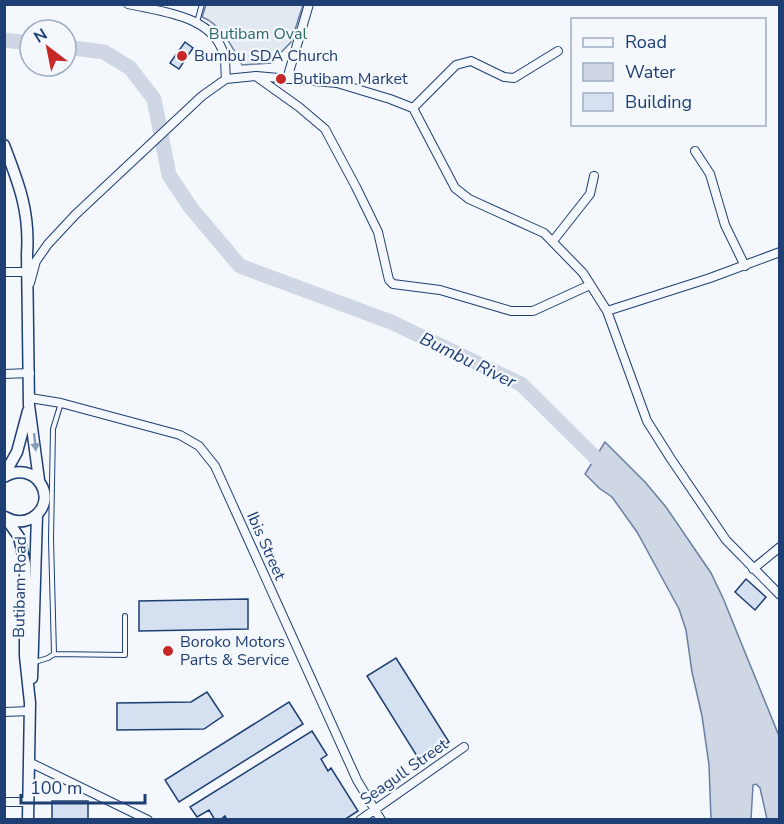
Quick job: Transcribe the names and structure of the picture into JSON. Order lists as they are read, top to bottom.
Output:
{
  "streets": {
    "main road": ["Butibam Road"],
    "street": ["Ibis Street", "Seagull Street"]
  },
  "crossings": [
    ["Ibis Street", "Seagull Street"]
  ],
  "water": ["Bumbu River"],
  "parks": ["Butibam Oval"],
  "places": ["Bumbu SDA Church", "Butibam Market", "Boroko Motors Parts & Service"],
  "legend": ["Road", "Water", "Building"],
  "scale_bar": "100 m",
  "north": "top left"
}
